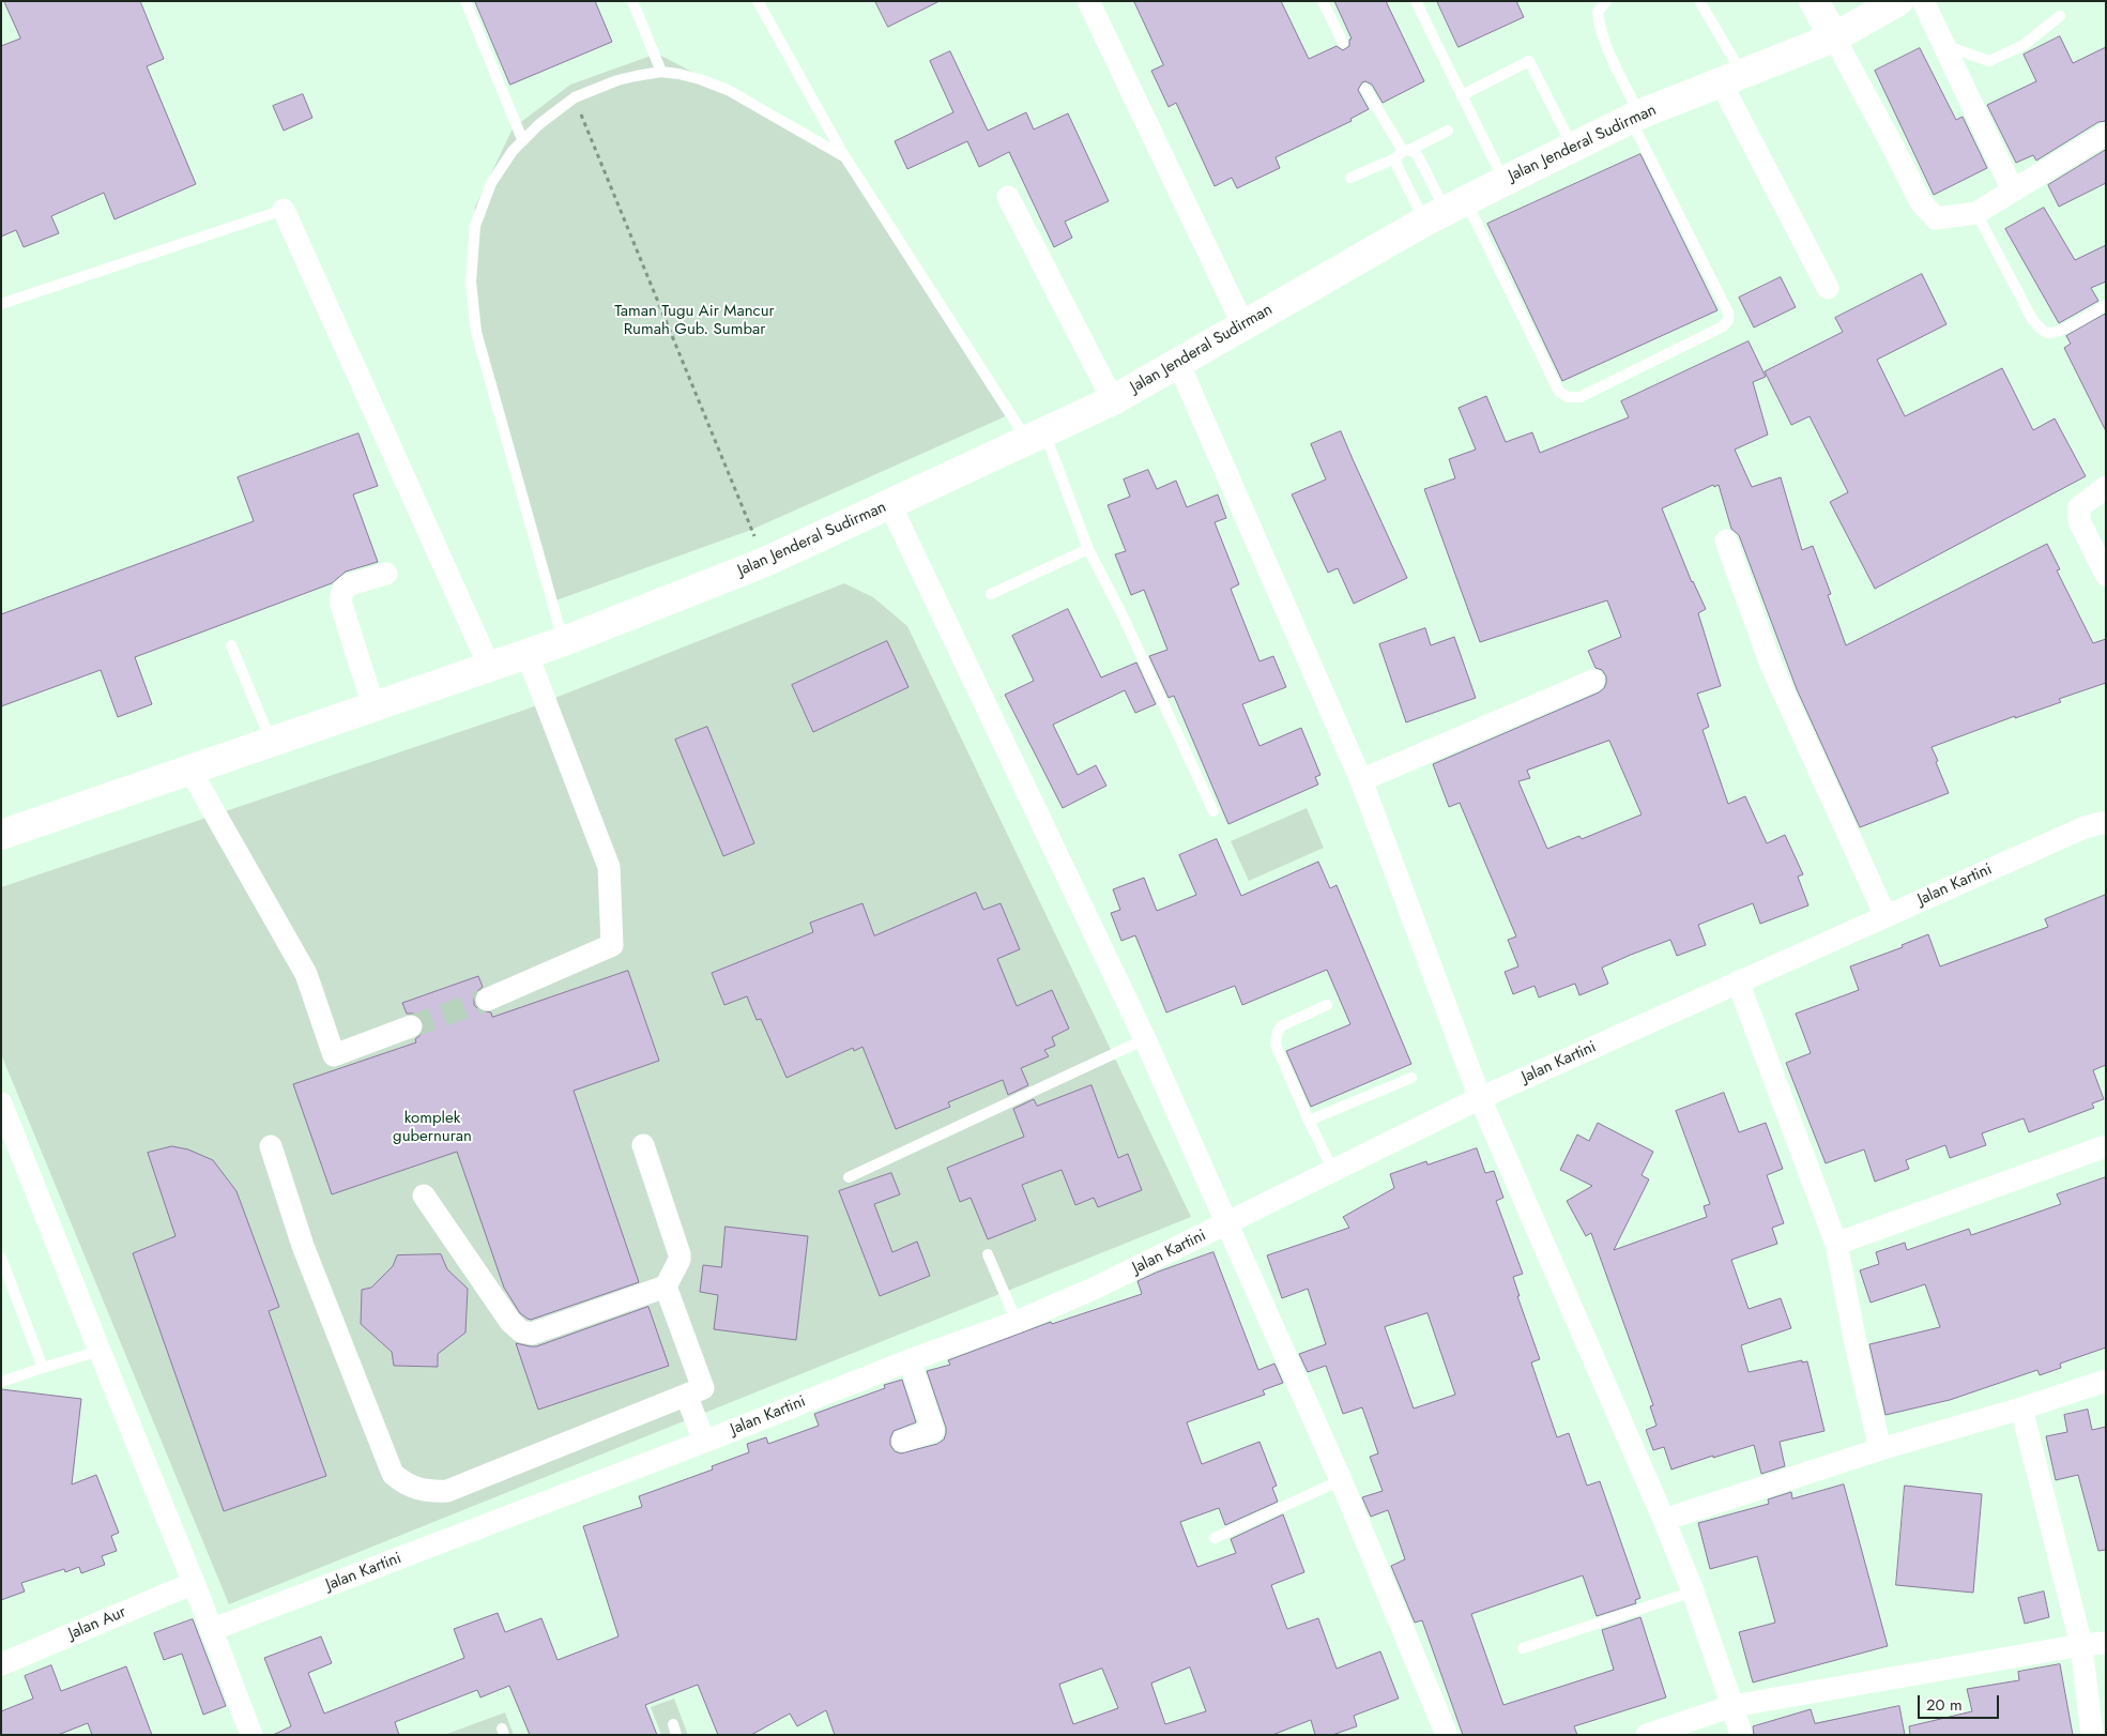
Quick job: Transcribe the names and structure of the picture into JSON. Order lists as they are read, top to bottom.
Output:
{
  "streets": {
    "main road": ["Jalan Jenderal Sudirman"],
    "street": ["Jalan Kartini", "Jalan Aur"]
  },
  "parks": ["Taman Tugu Air Mancur Rumah Gub. Sumbar", "komplek gubernuran"],
  "scale_bar": "20 m"
}
